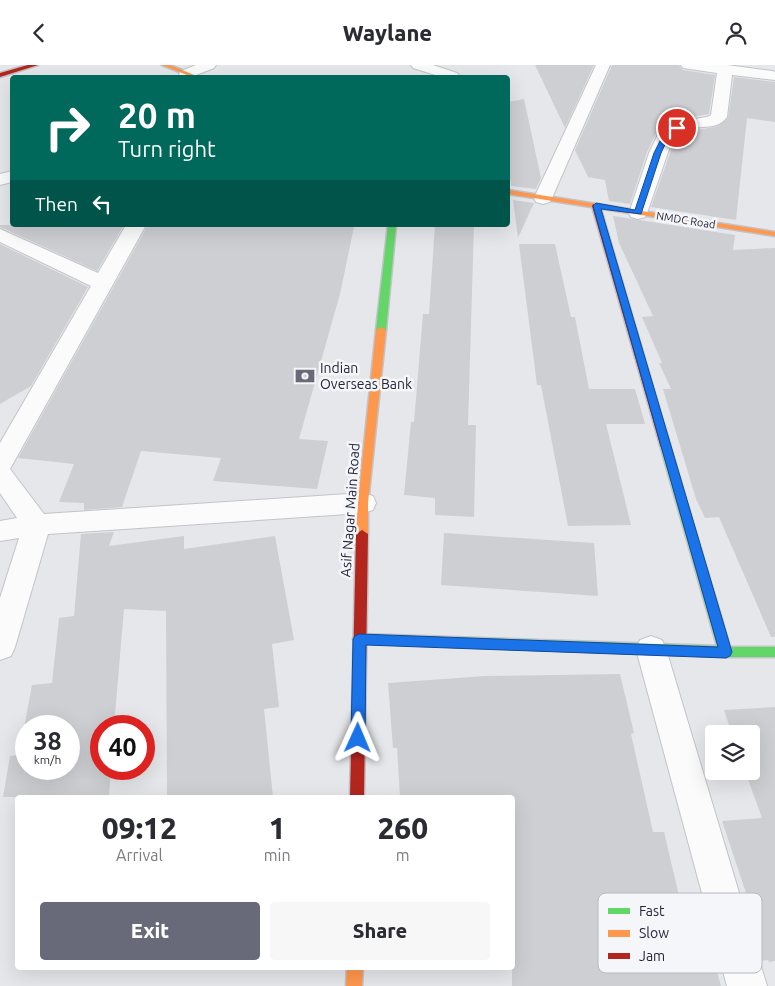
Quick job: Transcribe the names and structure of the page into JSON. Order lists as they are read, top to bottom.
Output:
{
  "streets": {
    "street": ["NMDC Road", "Asif Nagar Main Road"]
  },
  "places": {
    "bank": ["Indian Overseas Bank"]
  },
  "legend": ["Fast", "Slow", "Jam"],
  "page": {
    "header": "Waylane",
    "turn": ["20 m", "Turn right"],
    "then": "Then",
    "speed": "38 km/h",
    "limit": "40",
    "eta": [
      "09:12",
      "Arrival",
      "1",
      "min",
      "260",
      "m"
    ],
    "buttons": ["Exit", "Share"]
  }
}
